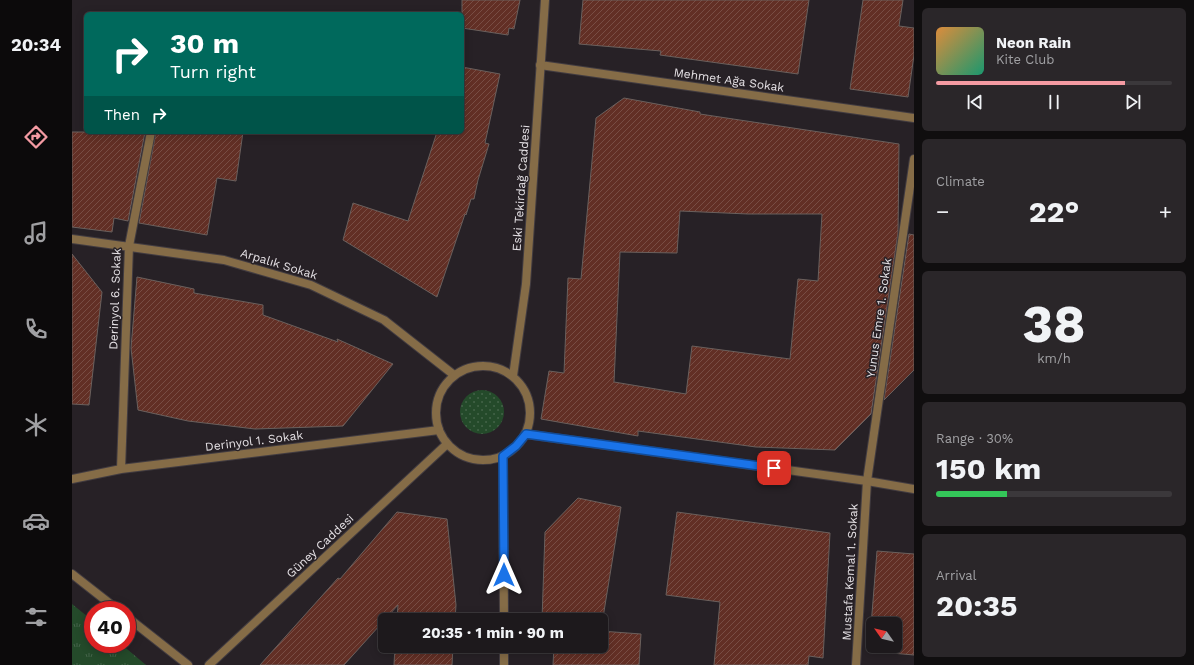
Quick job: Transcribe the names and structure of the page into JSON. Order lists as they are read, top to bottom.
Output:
{
  "streets": {
    "street": [
      "Mehmet Ağa Sokak",
      "Eski Tekirdağ Caddesi",
      "Arpalık Sokak",
      "Derinyol 6. Sokak",
      "Yunus Emre 1. Sokak",
      "Derinyol 1. Sokak",
      "Güney Caddesi",
      "Mustafa Kemal 1. Sokak"
    ]
  },
  "crossings": [
    ["Mehmet Ağa Sokak", "Eski Tekirdağ Caddesi"],
    ["Eski Tekirdağ Caddesi", "Arpalık Sokak"],
    ["Eski Tekirdağ Caddesi", "Derinyol 1. Sokak"],
    ["Eski Tekirdağ Caddesi", "Güney Caddesi"],
    ["Arpalık Sokak", "Derinyol 6. Sokak"],
    ["Arpalık Sokak", "Derinyol 1. Sokak"],
    ["Arpalık Sokak", "Güney Caddesi"],
    ["Derinyol 6. Sokak", "Derinyol 1. Sokak"],
    ["Yunus Emre 1. Sokak", "Mustafa Kemal 1. Sokak"],
    ["Derinyol 1. Sokak", "Güney Caddesi"]
  ],
  "north": "top left",
  "page": {
    "tabs": "20:34",
    "turn": ["30 m", "Turn right"],
    "song": ["Neon Rain", "Kite Club"],
    "then": "Then",
    "tile": [
      "Climate",
      ["38", "km/h"],
      ["Range · 30%", "150 km"],
      ["Arrival", "20:35"]
    ],
    "heat": ["−", "22°", "+"],
    "limit": "40",
    "trip": "20:35 · 1 min · 90 m"
  }
}
